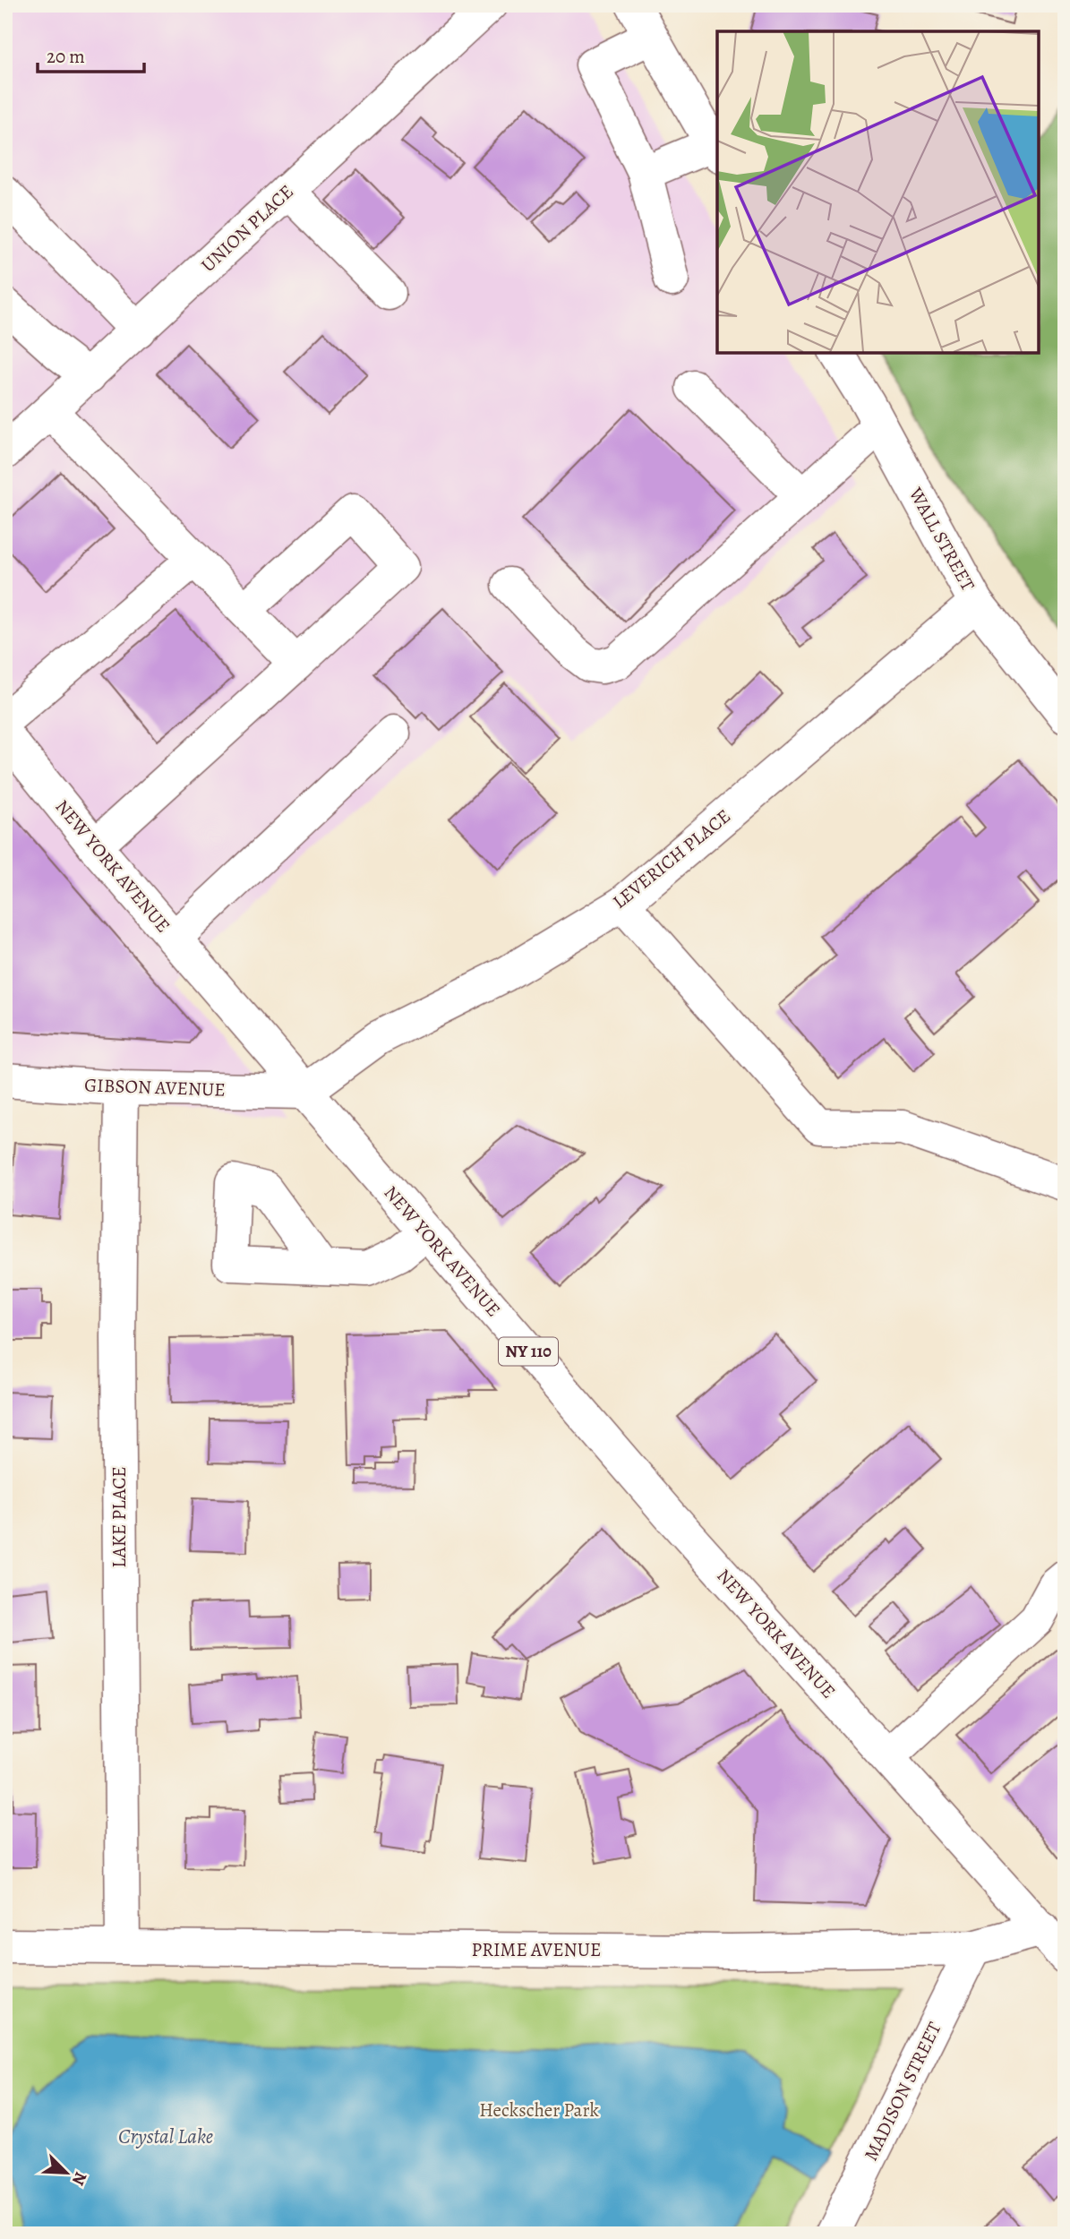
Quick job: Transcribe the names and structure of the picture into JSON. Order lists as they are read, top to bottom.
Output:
{
  "streets": {
    "street": [
      "UNION PLACE",
      "WALL STREET",
      "LEVERICH PLACE",
      "NEW YORK AVENUE",
      "GIBSON AVENUE",
      "NY 110",
      "LAKE PLACE",
      "PRIME AVENUE",
      "MADISON STREET"
    ]
  },
  "crossings": [
    ["WALL STREET", "LEVERICH PLACE"],
    ["LEVERICH PLACE", "NEW YORK AVENUE"],
    ["LEVERICH PLACE", "GIBSON AVENUE"],
    ["NEW YORK AVENUE", "GIBSON AVENUE"],
    ["NEW YORK AVENUE", "PRIME AVENUE"],
    ["GIBSON AVENUE", "LAKE PLACE"],
    ["LAKE PLACE", "PRIME AVENUE"],
    ["PRIME AVENUE", "MADISON STREET"]
  ],
  "water": ["Crystal Lake"],
  "parks": ["Heckscher Park"],
  "scale_bar": "20 m",
  "north": "bottom right"
}
